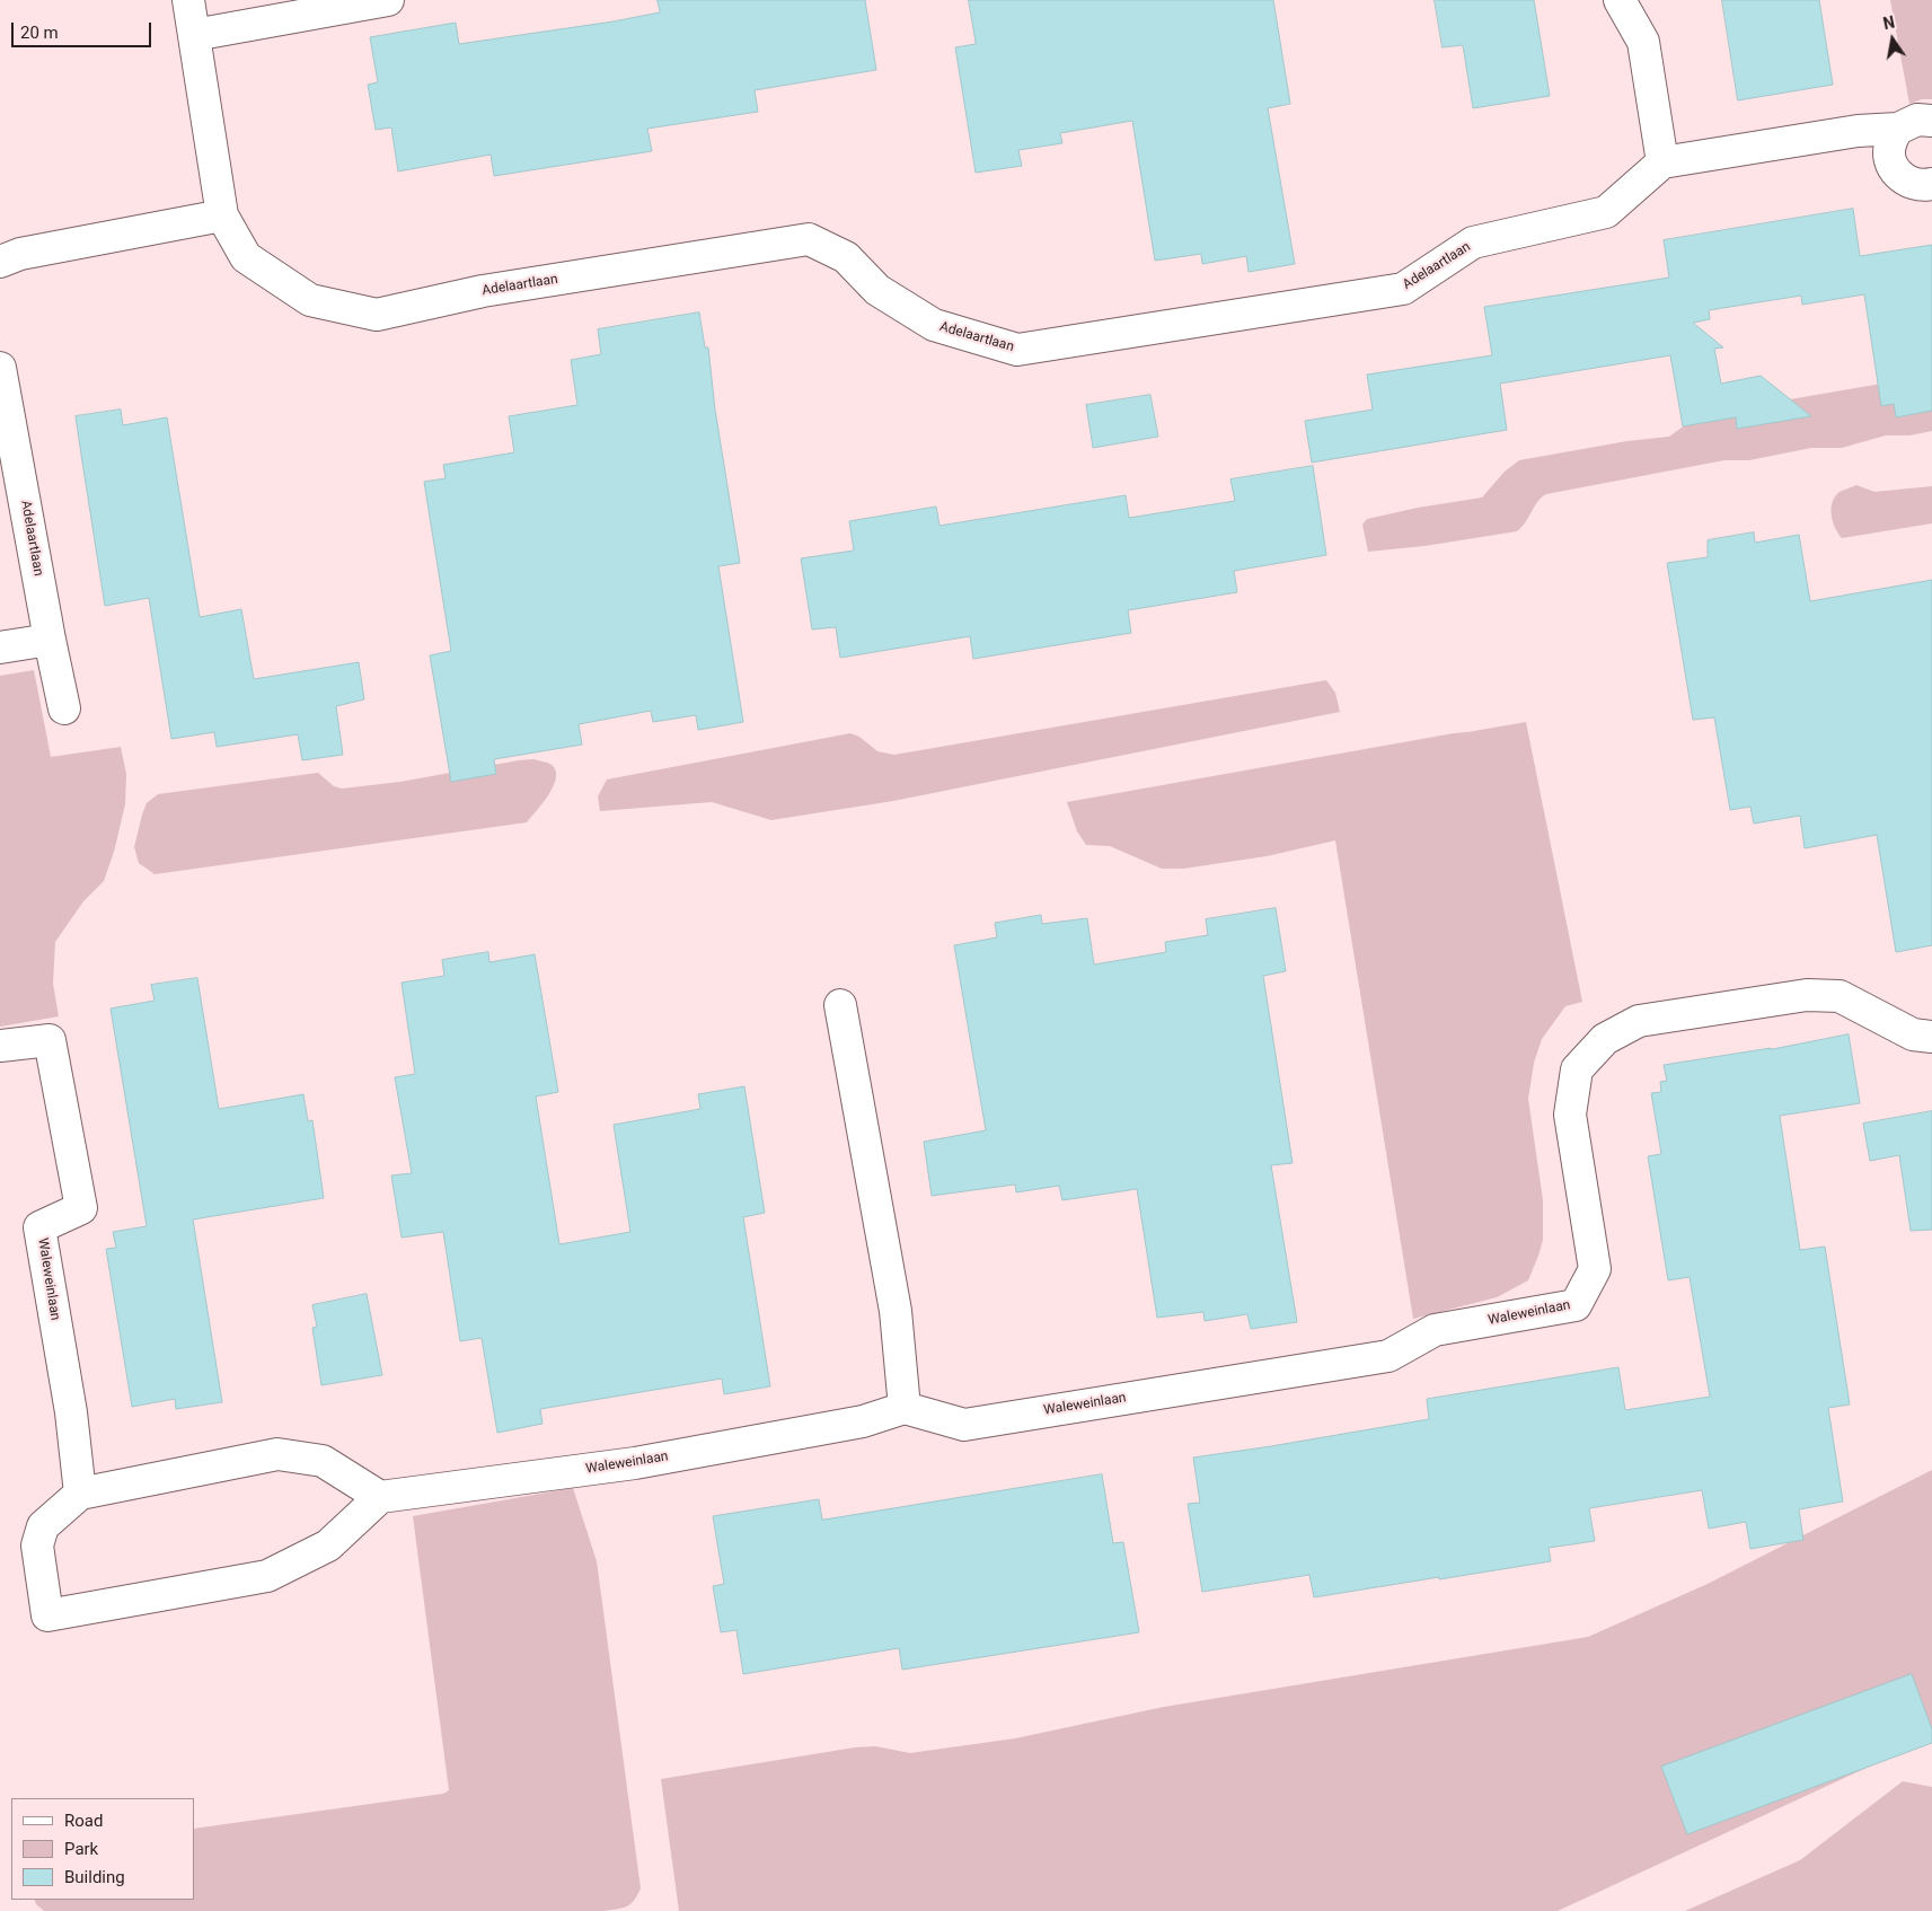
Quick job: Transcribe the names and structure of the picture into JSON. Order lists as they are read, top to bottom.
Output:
{
  "streets": {
    "street": ["Adelaartlaan", "Waleweinlaan"]
  },
  "legend": ["Road", "Park", "Building"],
  "scale_bar": "20 m",
  "north": "top"
}
